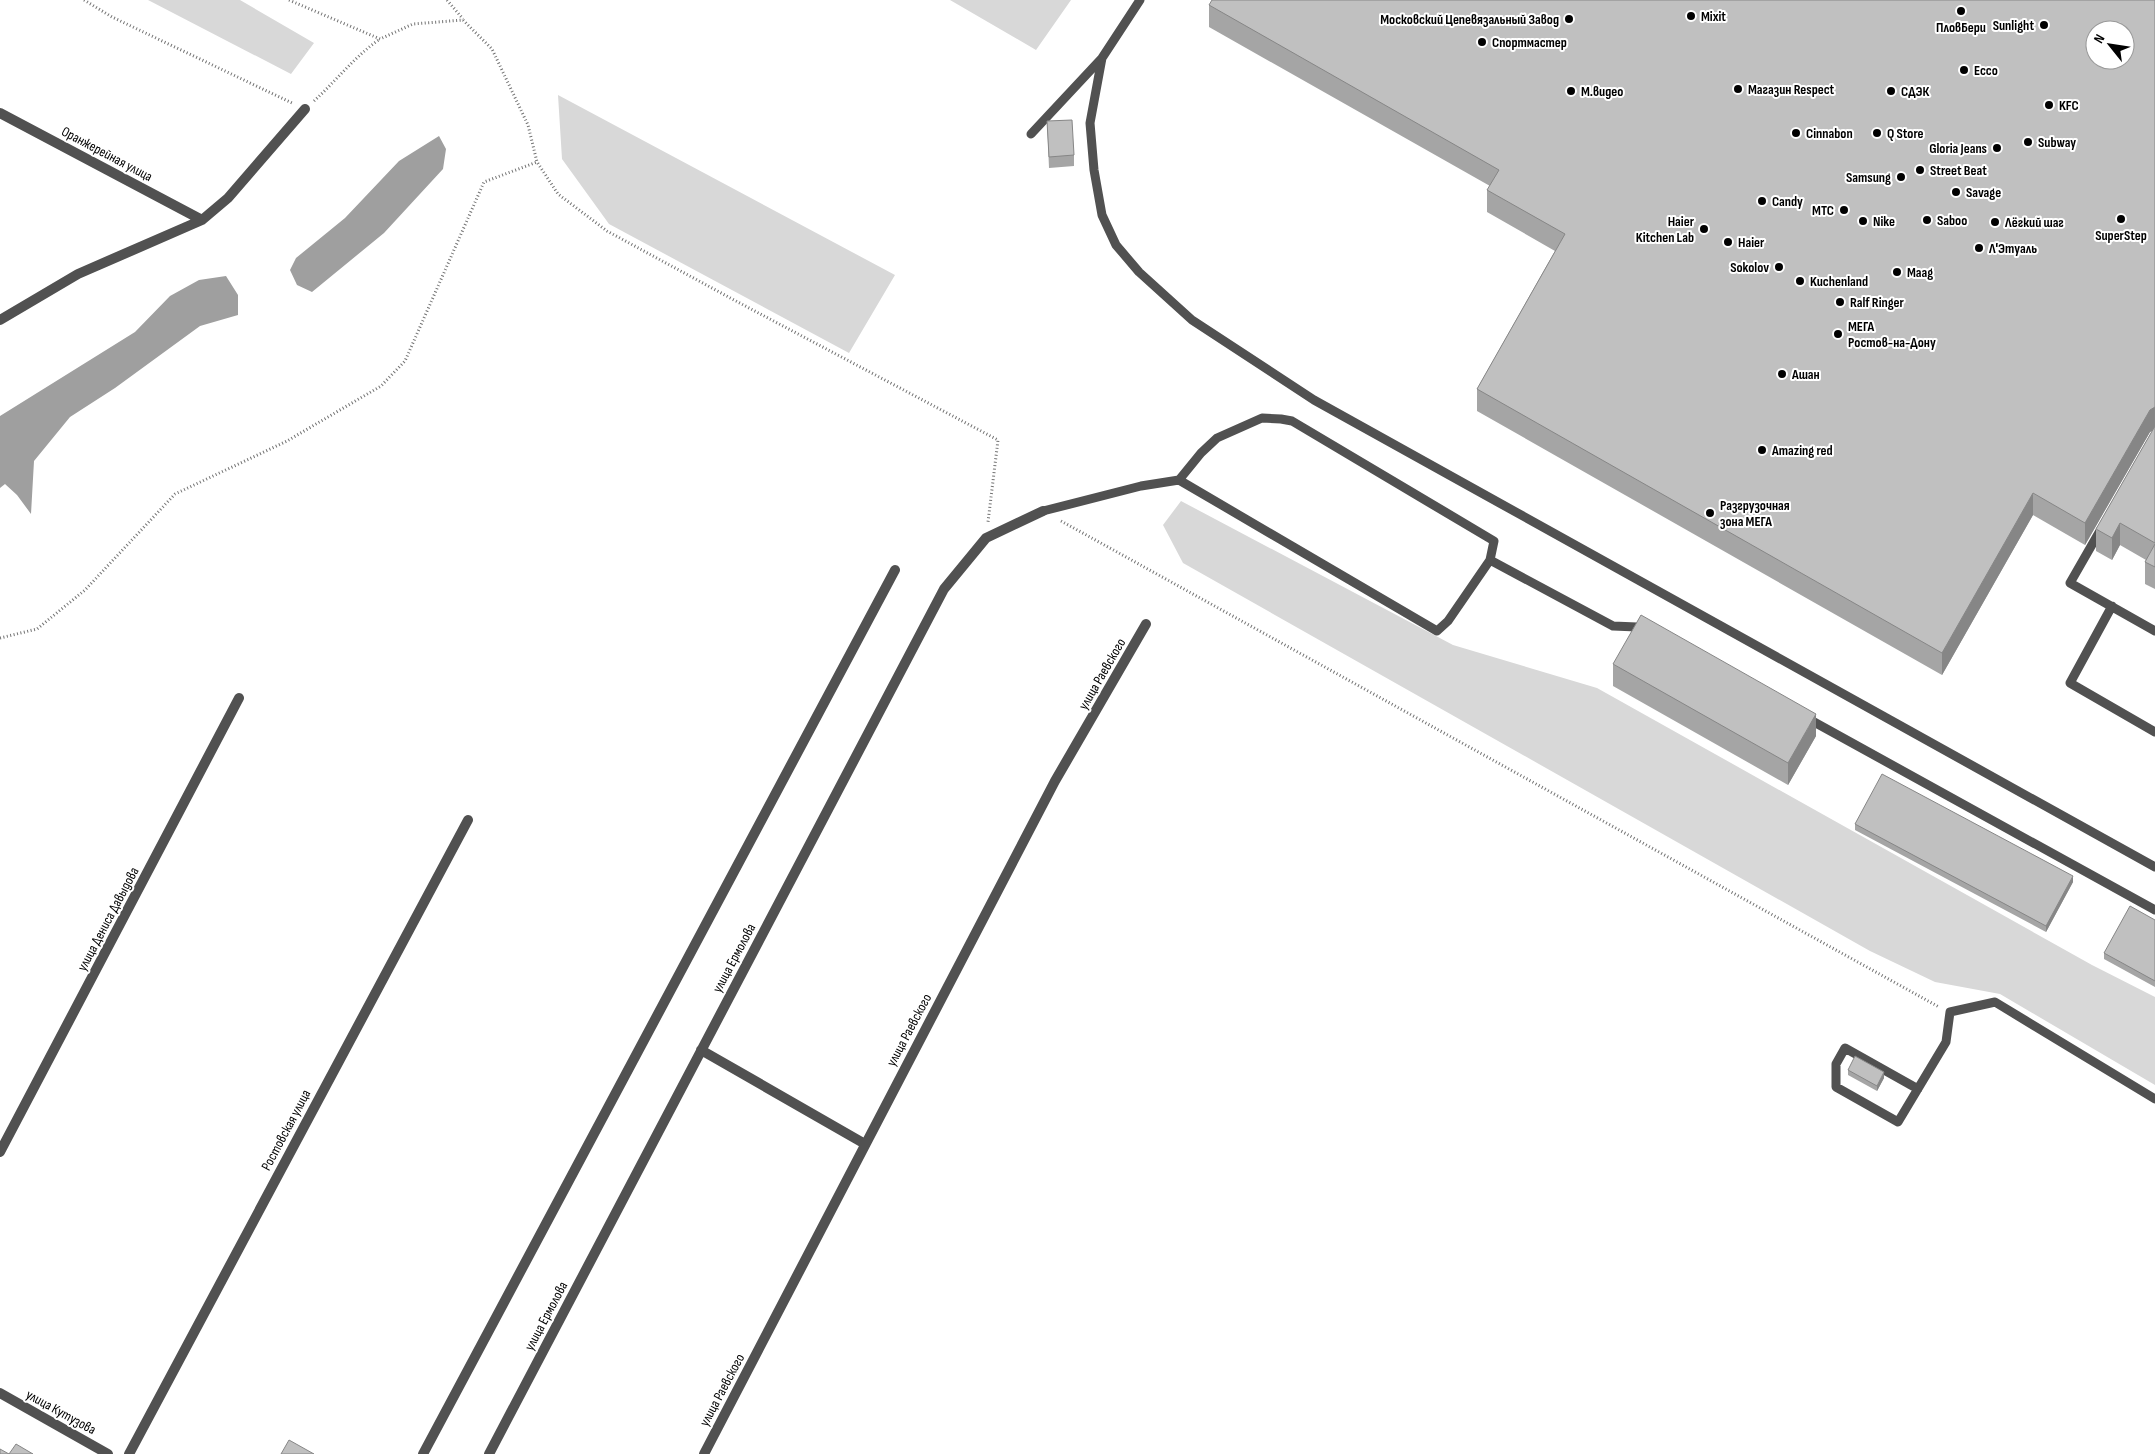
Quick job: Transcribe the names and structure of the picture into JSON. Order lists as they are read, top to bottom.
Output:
{
  "streets": {
    "street": [
      "Оранжерейная улица",
      "улица Раевского",
      "улица Дениса Давыдова",
      "улица Ермолова",
      "Ростовская улица",
      "улица Кутузова"
    ]
  },
  "places": [
    "ПловБери",
    "Mixit",
    "Московский Цепевязальный Завод",
    "Sunlight",
    "Спортмастер",
    "Ecco",
    "Магазин Respect",
    "М.видео",
    "СДЭК",
    "KFC",
    "Cinnabon",
    "Q Store",
    "Subway",
    "Gloria Jeans",
    "Street Beat",
    "Samsung",
    "Savage",
    "Candy",
    "МТС",
    "SuperStep",
    "Saboo",
    "Nike",
    "Лёгкий шаг",
    "Haier Kitchen Lab",
    "Haier",
    "Л'Этуаль",
    "Sokolov",
    "Maag",
    "Kuchenland",
    "Ralf Ringer",
    "МЕГА Ростов-на-Дону",
    "Ашан",
    "Amazing red",
    "Разгрузочная зона МЕГА"
  ],
  "north": "top left"
}
